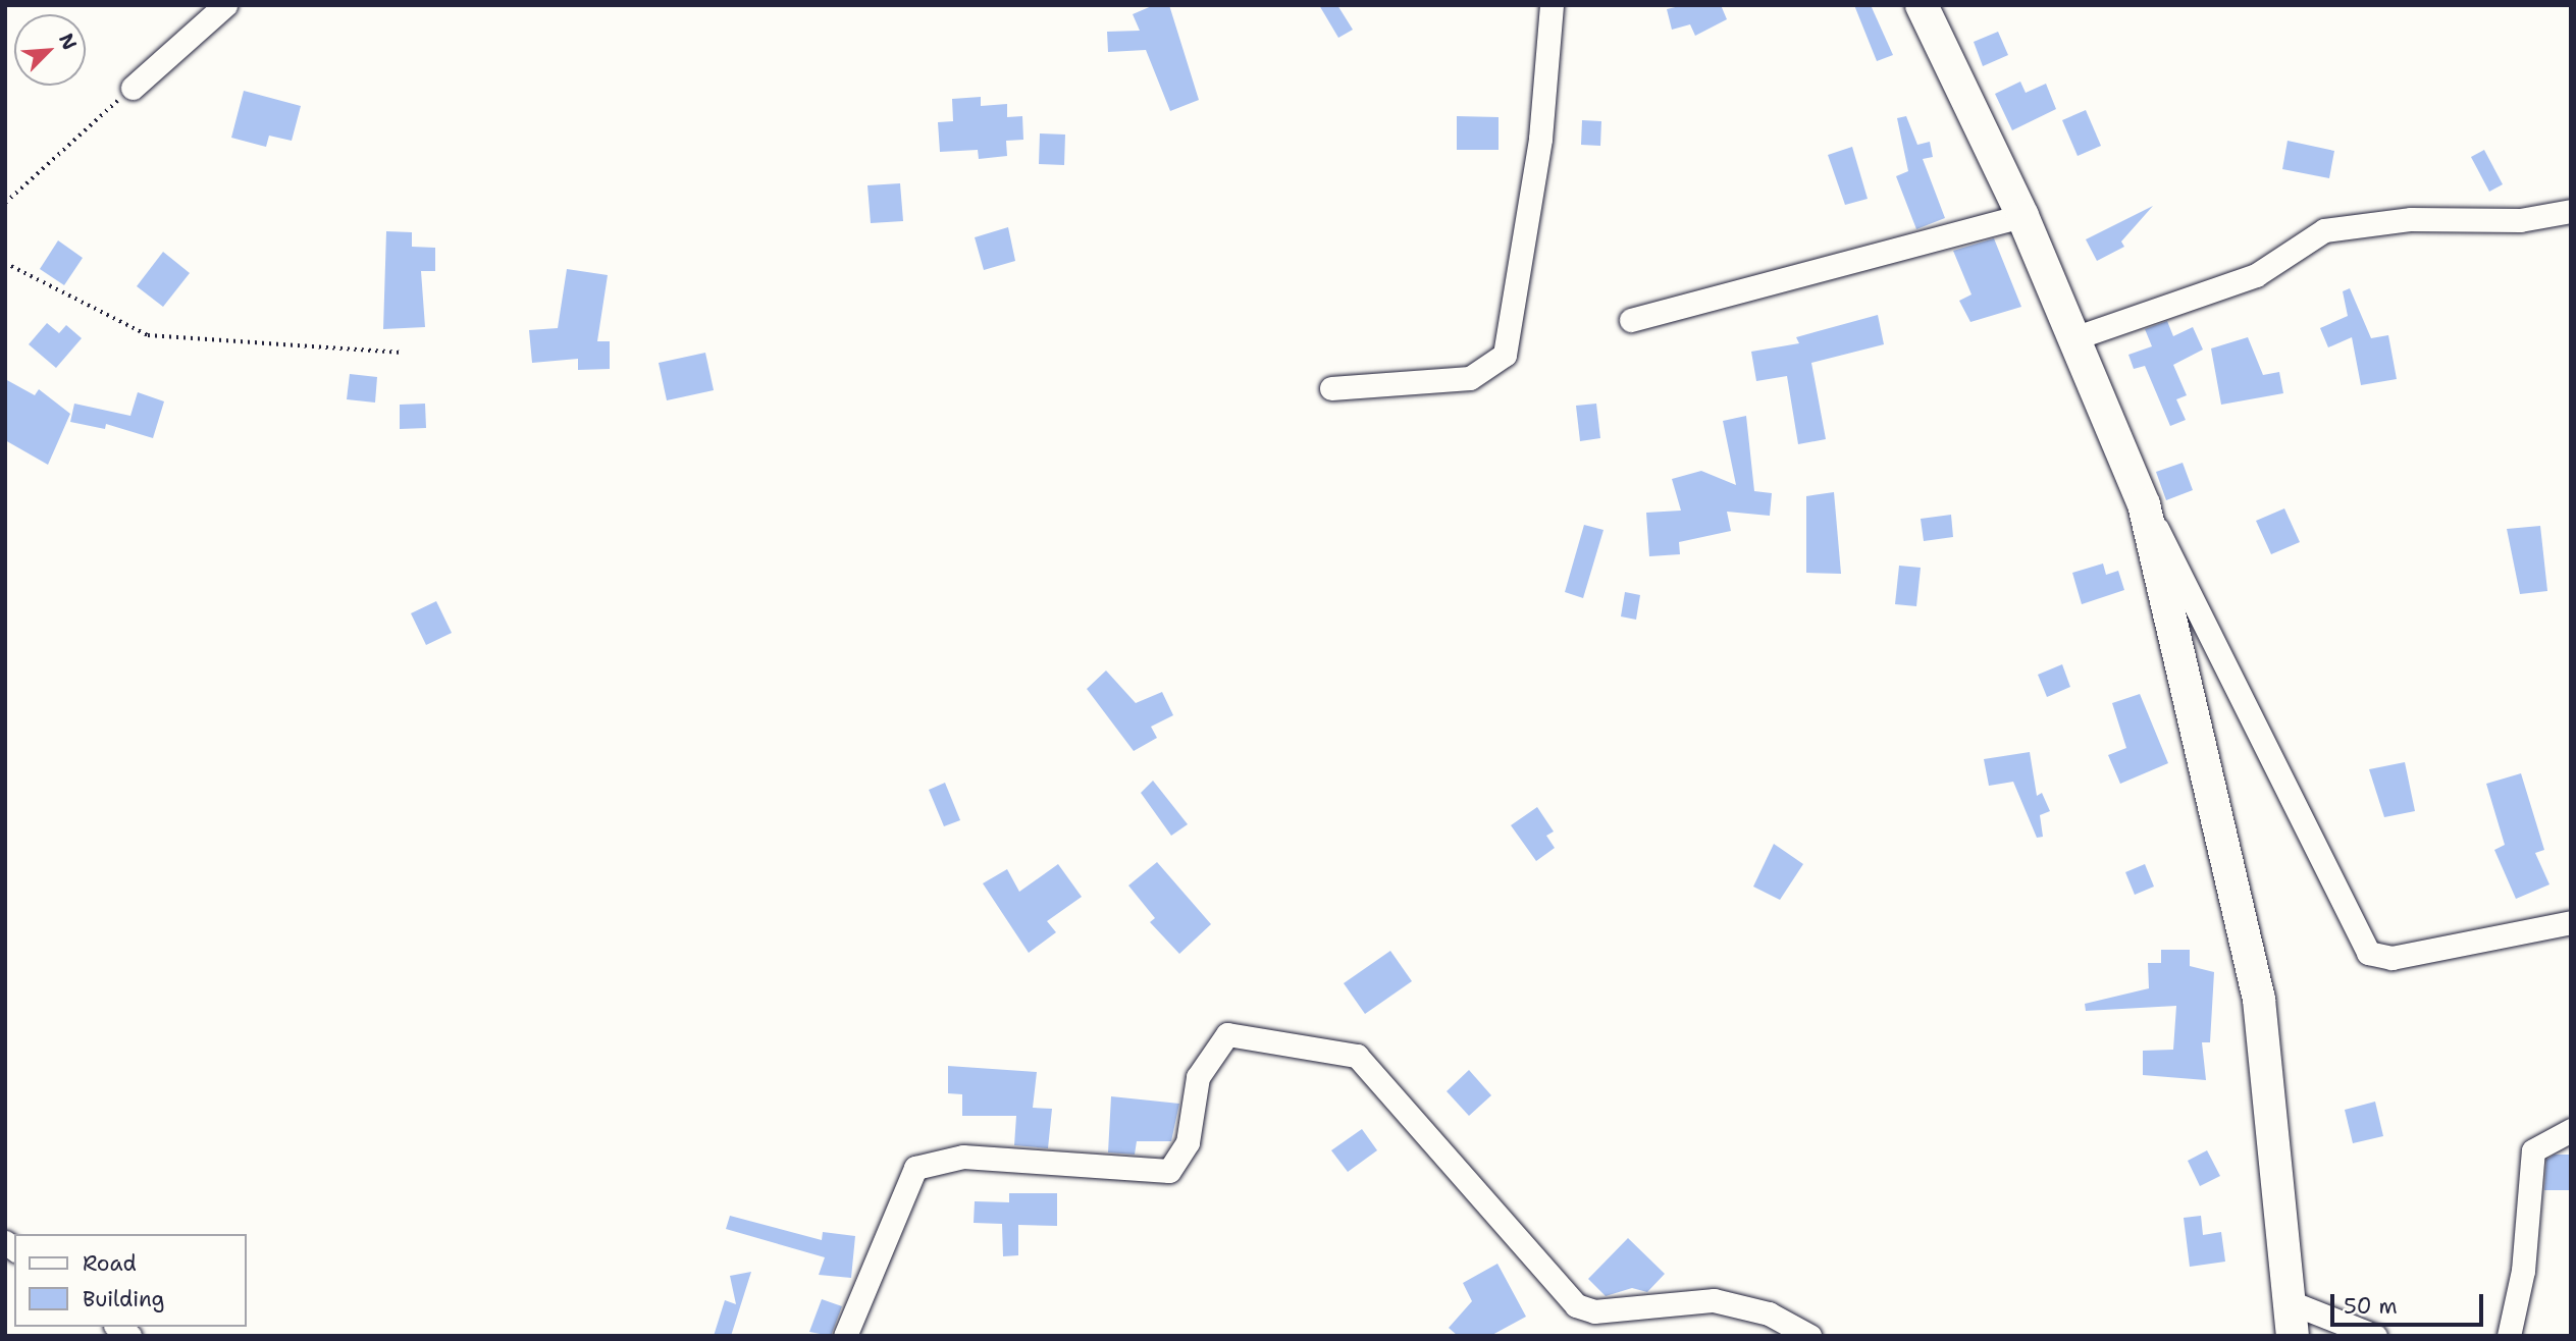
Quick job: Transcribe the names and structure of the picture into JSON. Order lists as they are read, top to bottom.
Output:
{
  "legend": ["Road", "Building"],
  "scale_bar": "50 m",
  "north": "top right"
}
